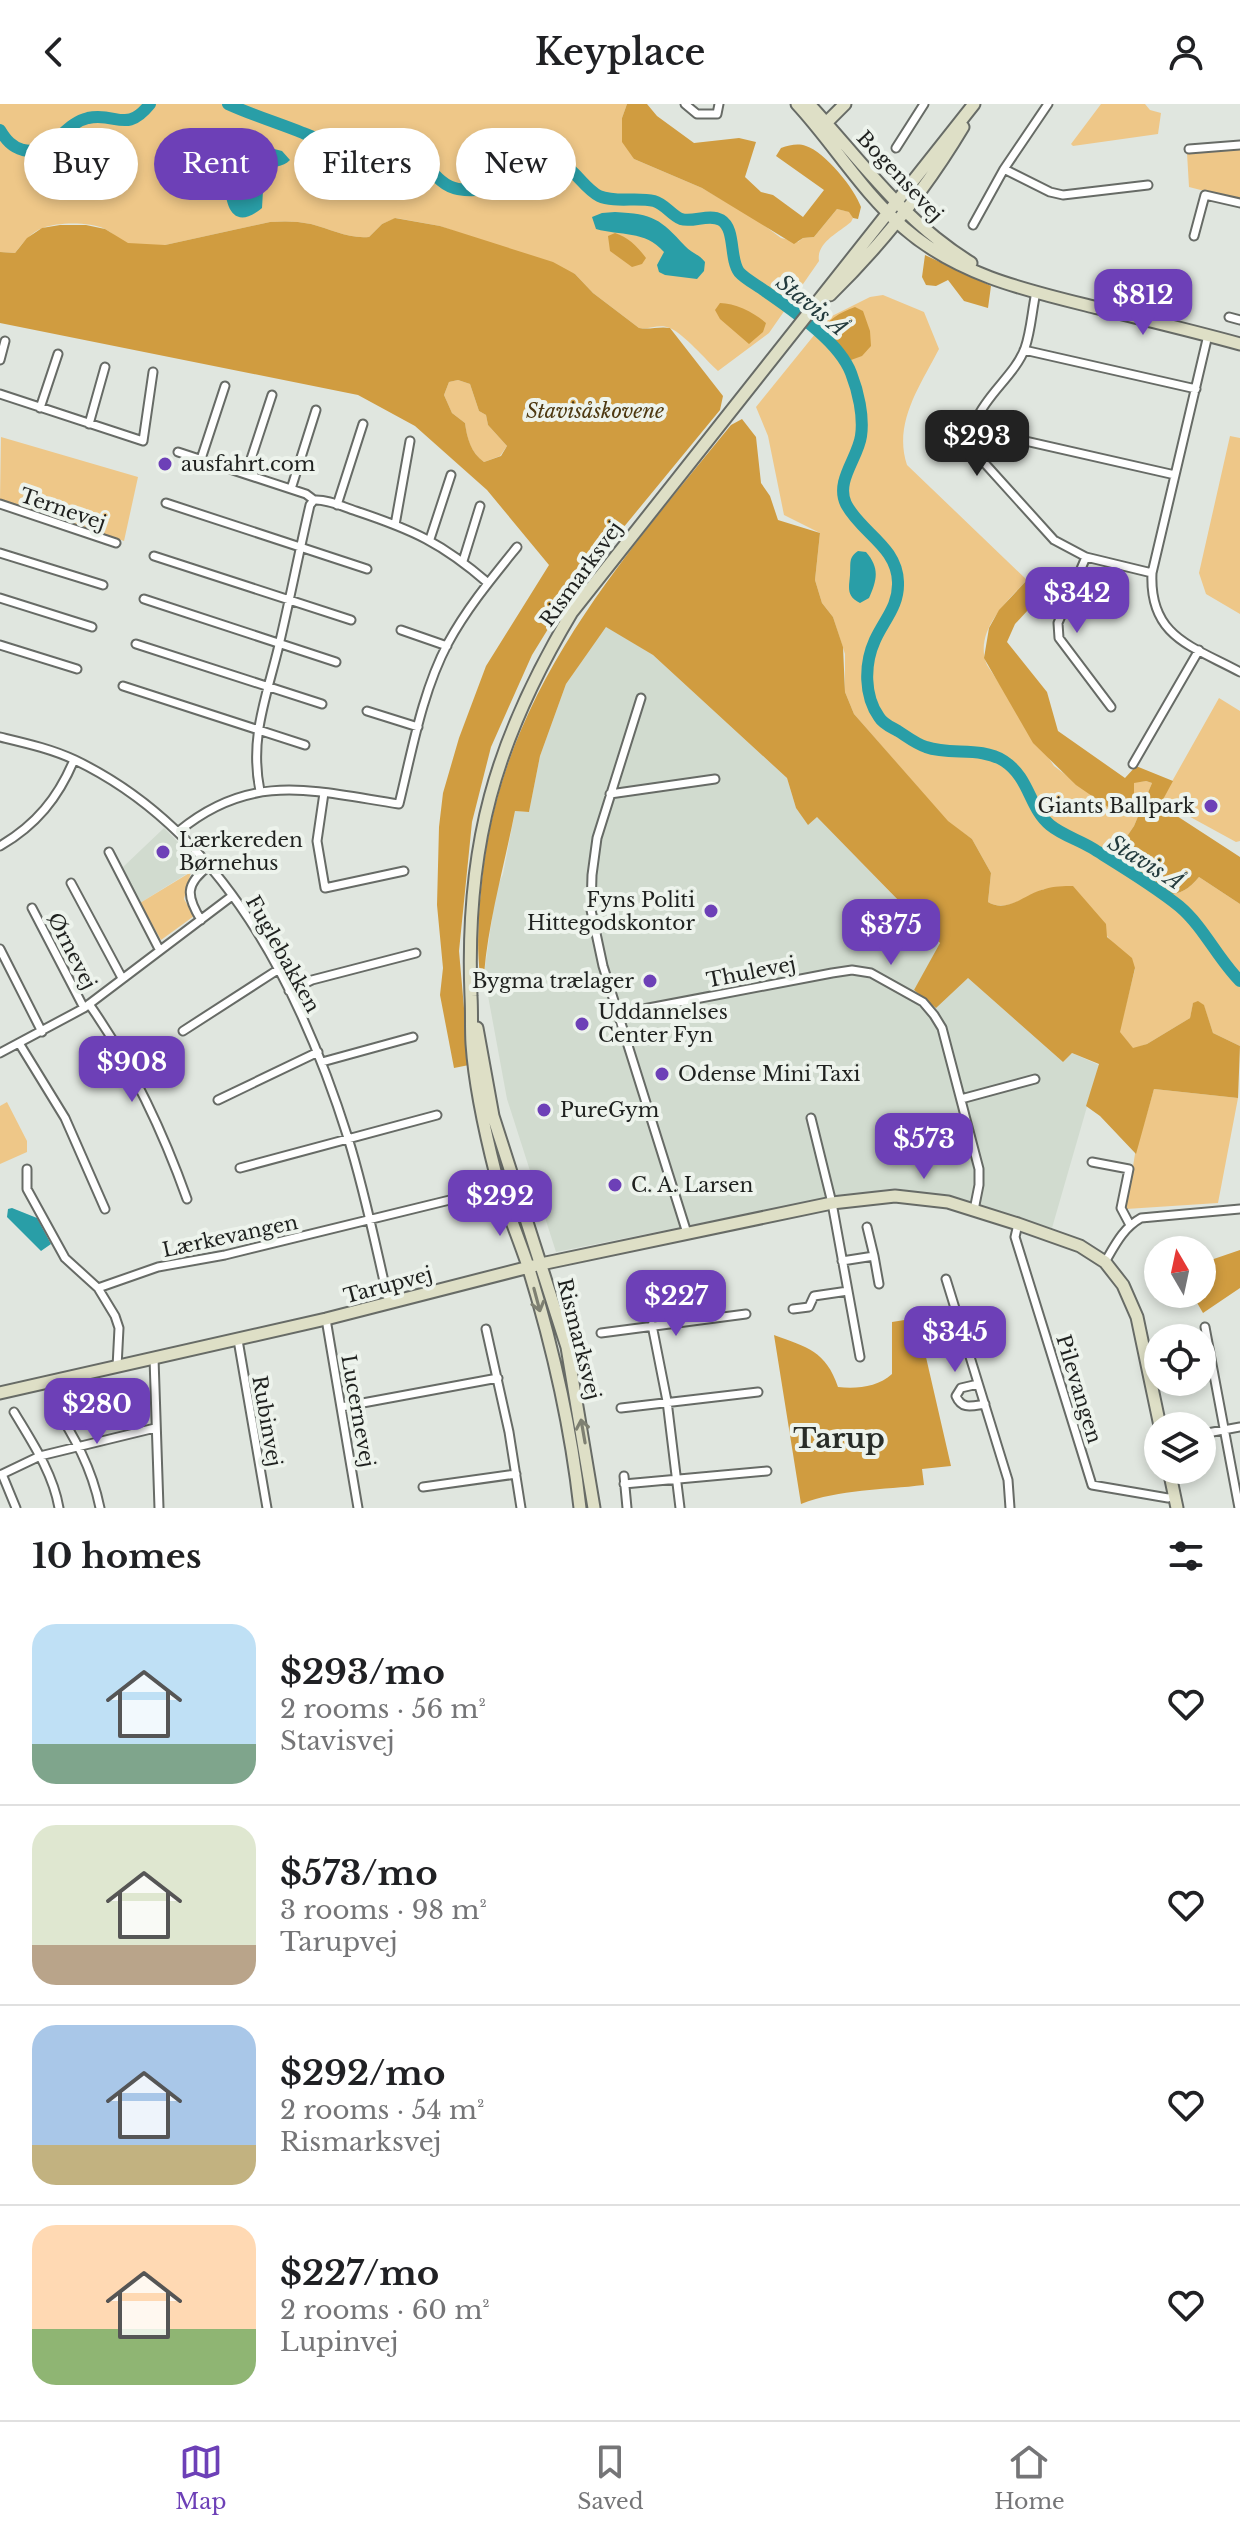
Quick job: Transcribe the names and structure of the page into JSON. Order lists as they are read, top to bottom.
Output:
{
  "streets": {
    "main road": ["Bogensevej", "Rismarksvej", "Tarupvej"],
    "street": [
      "Ternevej",
      "Ørnevej",
      "Fuglebakken",
      "Thulevej",
      "Lærkevangen",
      "Pilevangen",
      "Lucernevej",
      "Rubinvej"
    ]
  },
  "crossings": [
    ["Bogensevej", "Rismarksvej"],
    ["Rismarksvej", "Tarupvej"],
    ["Ørnevej", "Fuglebakken"],
    ["Fuglebakken", "Lærkevangen"],
    ["Fuglebakken", "Tarupvej"],
    ["Thulevej", "Tarupvej"],
    ["Tarupvej", "Pilevangen"],
    ["Tarupvej", "Lucernevej"],
    ["Tarupvej", "Rubinvej"]
  ],
  "districts": ["Tarup"],
  "water": ["Stavis Å"],
  "parks": ["Stavisåskovene"],
  "places": [
    "ausfahrt.com",
    "Giants Ballpark",
    "Lærkereden Børnehus",
    "Fyns Politi Hittegodskontor",
    "Bygma trælager",
    "Uddannelses Center Fyn",
    "Odense Mini Taxi",
    "PureGym",
    "C. A. Larsen"
  ],
  "north": "top",
  "page": {
    "header": "Keyplace",
    "chip": [
      "Buy",
      "Rent",
      "Filters",
      "New"
    ],
    "price": [
      "$812",
      "$293",
      "$342",
      "$375",
      "$908",
      "$573",
      "$292",
      "$227",
      "$345",
      "$280"
    ],
    "heading": "10 homes",
    "list": [
      {
        "name": "$293/mo",
        "note": "2 rooms · 56 m² · Stavisvej"
      },
      {
        "name": "$573/mo",
        "note": "3 rooms · 98 m² · Tarupvej"
      },
      {
        "name": "$292/mo",
        "note": "2 rooms · 54 m² · Rismarksvej"
      },
      {
        "name": "$227/mo",
        "note": "2 rooms · 60 m² · Lupinvej"
      }
    ],
    "tabs": ["Map", "Saved", "Home"]
  }
}
